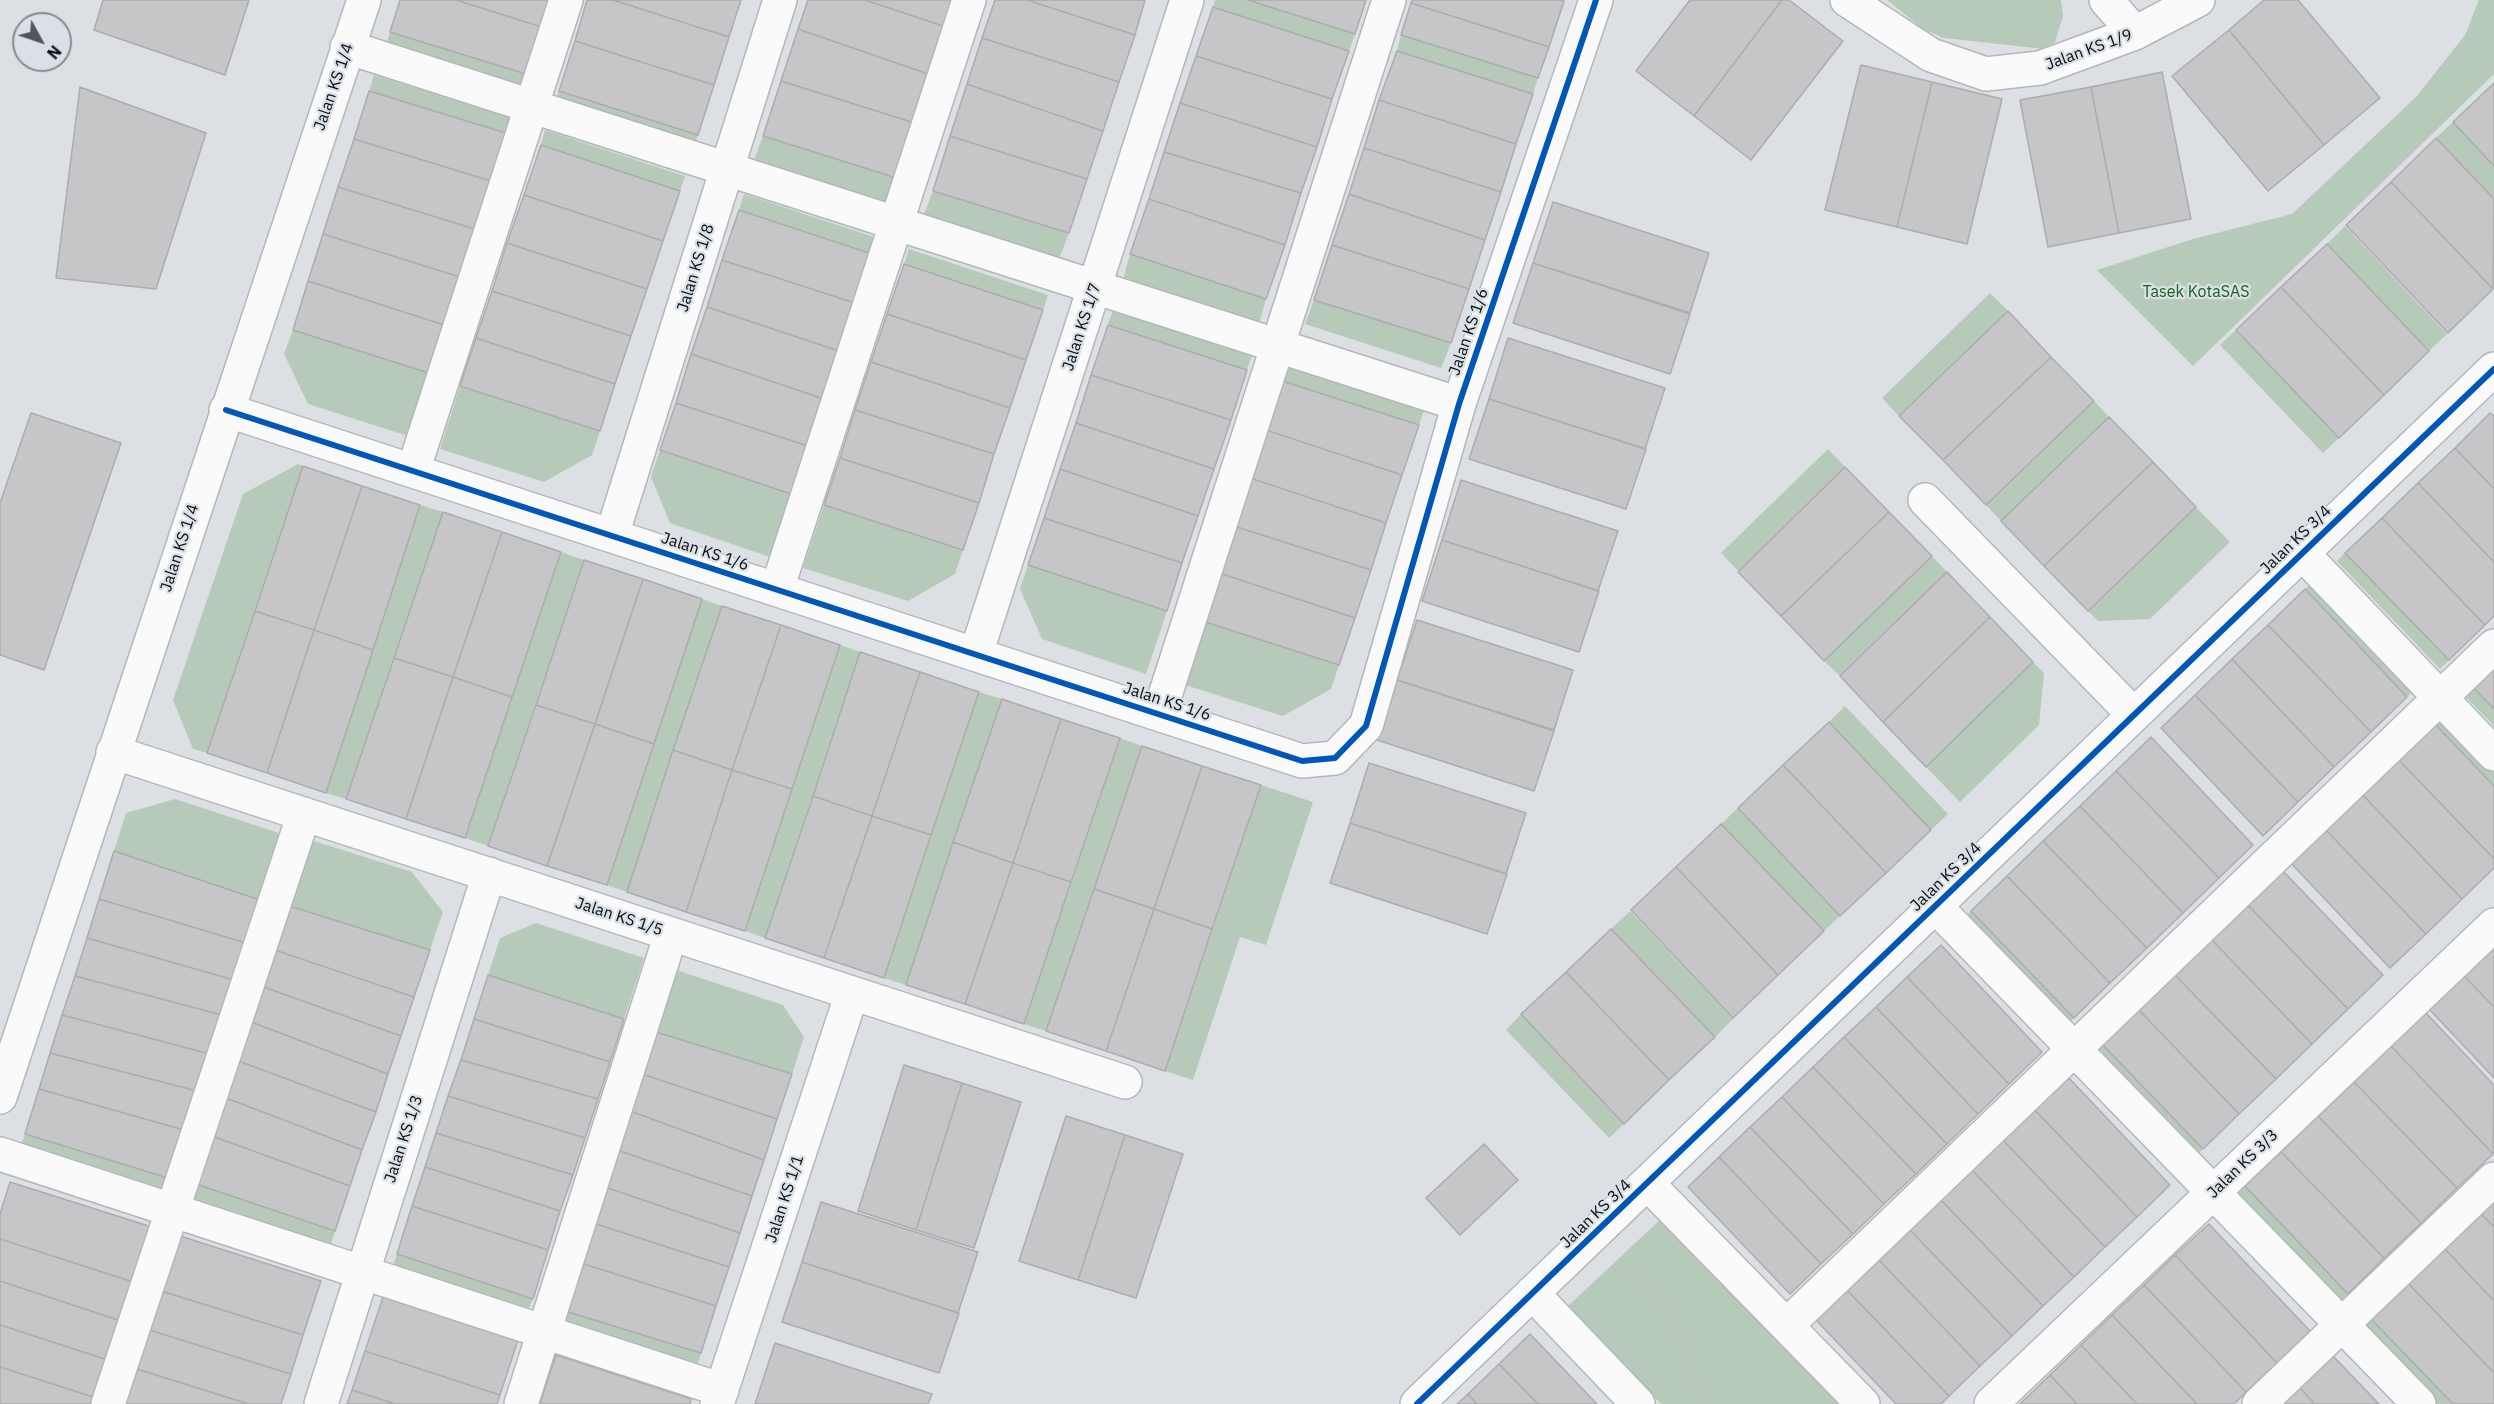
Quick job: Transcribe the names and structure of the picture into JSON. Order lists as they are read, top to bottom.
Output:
{
  "streets": {
    "street": [
      "Jalan KS 1/9",
      "Jalan KS 1/4",
      "Jalan KS 1/8",
      "Jalan KS 1/7",
      "Jalan KS 1/6",
      "Jalan KS 3/4",
      "Jalan KS 1/5",
      "Jalan KS 1/3",
      "Jalan KS 3/3",
      "Jalan KS 1/1"
    ]
  },
  "crossings": [
    ["Jalan KS 1/4", "Jalan KS 1/6"],
    ["Jalan KS 1/4", "Jalan KS 1/5"],
    ["Jalan KS 1/8", "Jalan KS 1/6"],
    ["Jalan KS 1/7", "Jalan KS 1/6"],
    ["Jalan KS 1/5", "Jalan KS 1/3"],
    ["Jalan KS 1/5", "Jalan KS 1/1"]
  ],
  "parks": ["Tasek KotaSAS"],
  "north": "bottom right"
}
